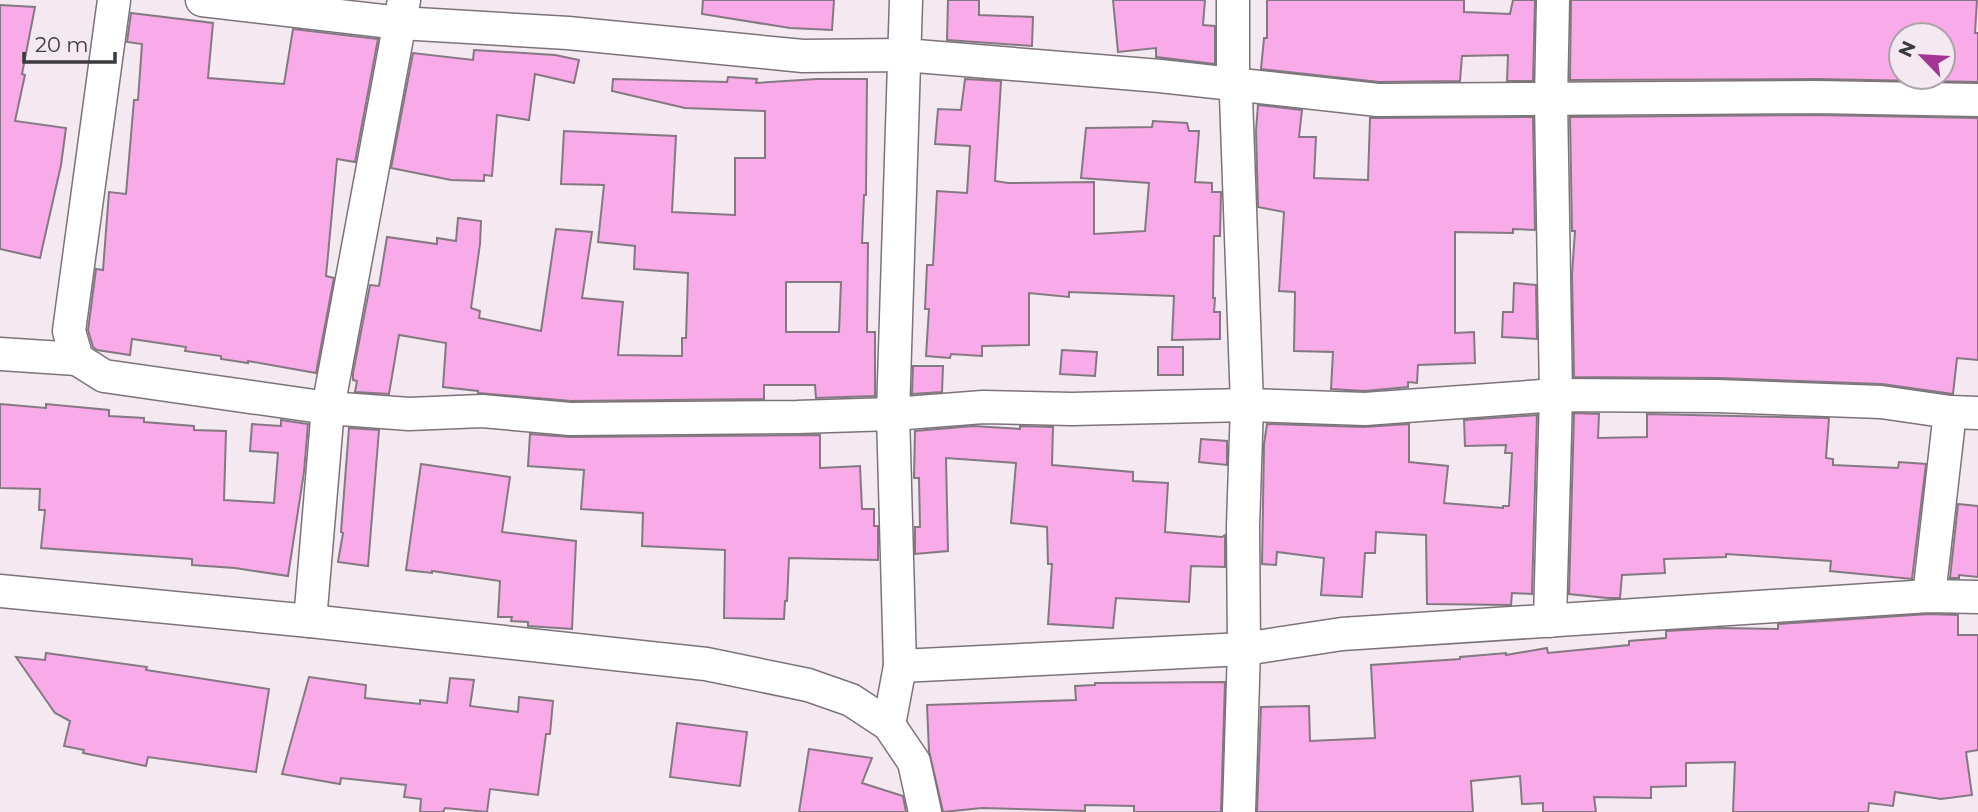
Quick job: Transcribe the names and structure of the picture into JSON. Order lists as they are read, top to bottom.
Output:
{
  "scale_bar": "20 m",
  "north": "top left"
}
